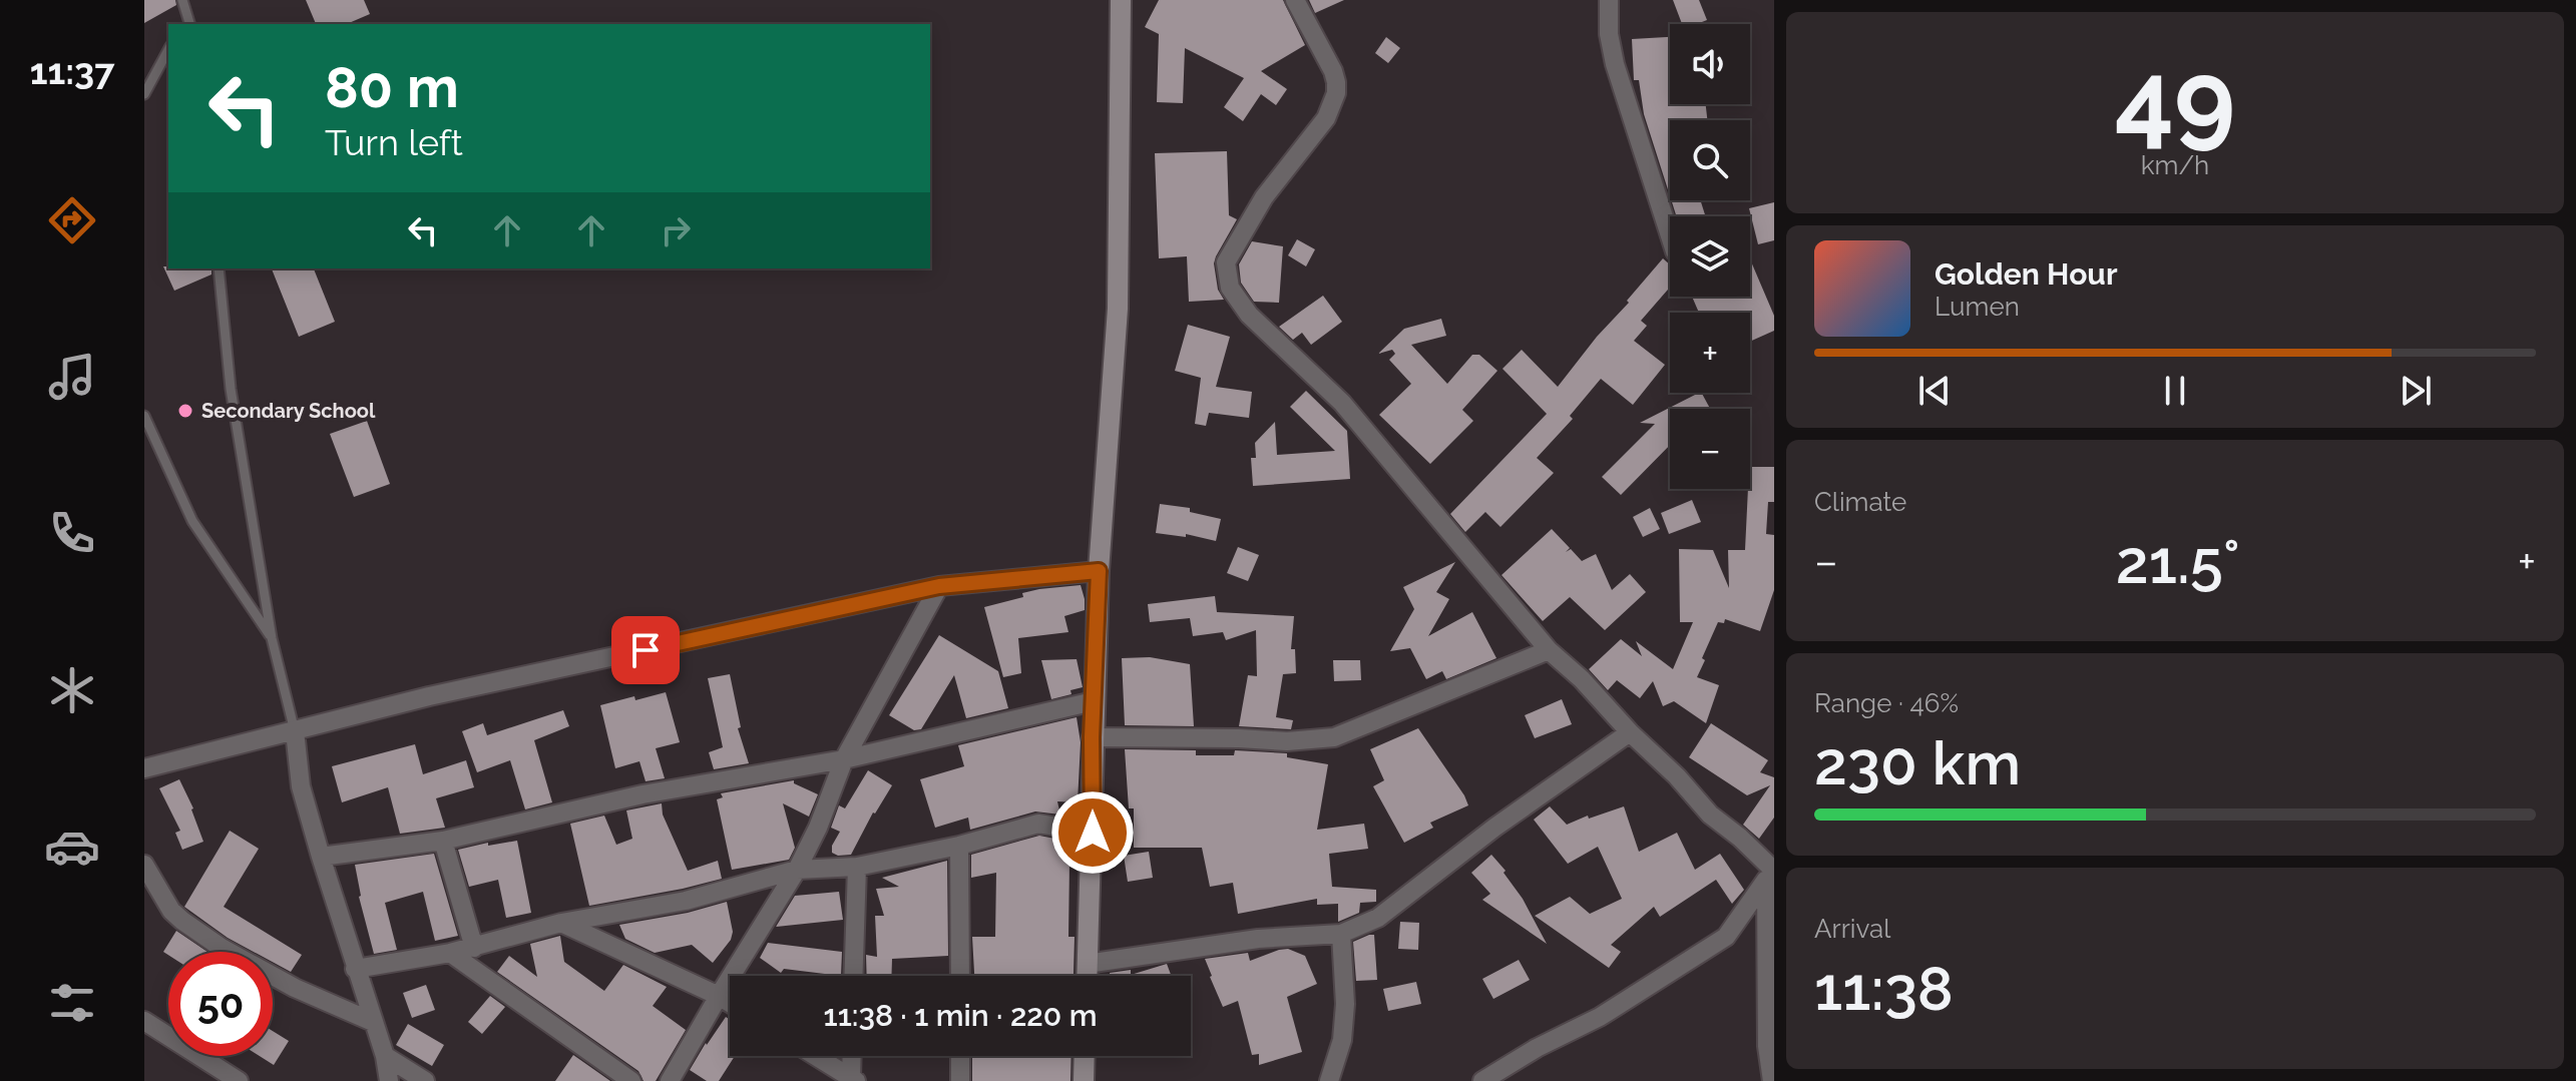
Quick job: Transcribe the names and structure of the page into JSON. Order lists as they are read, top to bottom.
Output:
{
  "places": ["Secondary School"],
  "page": {
    "tabs": "11:37",
    "tile": [
      ["49", "km/h"],
      "Climate",
      ["Range · 46%", "230 km"],
      ["Arrival", "11:38"]
    ],
    "map_buttons": ["+", "−"],
    "turn": ["80 m", "Turn left"],
    "song": ["Golden Hour", "Lumen"],
    "heat": ["−", "21.5°", "+"],
    "limit": "50",
    "trip": "11:38 · 1 min · 220 m"
  }
}
